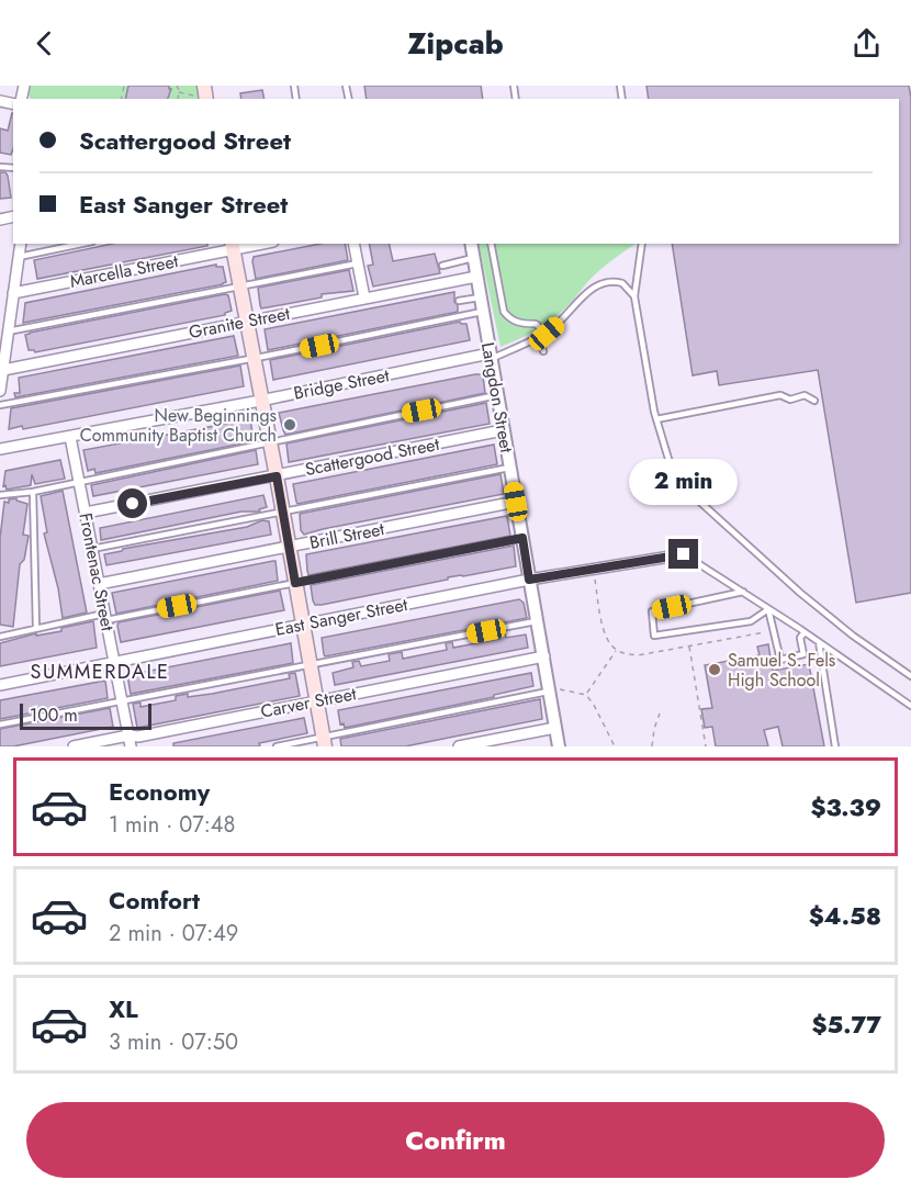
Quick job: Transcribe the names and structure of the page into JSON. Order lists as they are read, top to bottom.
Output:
{
  "streets": {
    "street": [
      "Marcella Street",
      "Granite Street",
      "Bridge Street",
      "Langdon Street",
      "Scattergood Street",
      "Brill Street",
      "Frontenac Street",
      "East Sanger Street",
      "Carver Street"
    ]
  },
  "crossings": [
    ["Granite Street", "Langdon Street"],
    ["Bridge Street", "Langdon Street"],
    ["Bridge Street", "Frontenac Street"],
    ["Langdon Street", "Scattergood Street"],
    ["Langdon Street", "Brill Street"],
    ["Langdon Street", "East Sanger Street"],
    ["Langdon Street", "Carver Street"],
    ["Scattergood Street", "Frontenac Street"],
    ["Brill Street", "Frontenac Street"],
    ["Frontenac Street", "East Sanger Street"],
    ["Frontenac Street", "Carver Street"]
  ],
  "districts": ["SUMMERDALE"],
  "places": ["New Beginnings Community Baptist Church", "Samuel S. Fels High School"],
  "scale_bar": "100 m",
  "page": {
    "header": "Zipcab",
    "banner": ["Scattergood Street", "East Sanger Street"],
    "bubble": "2 min",
    "scale": "100 m",
    "list": [
      {
        "name": "Economy",
        "note": "1 min · 07:48",
        "value": "$3.39"
      },
      {
        "name": "Comfort",
        "note": "2 min · 07:49",
        "value": "$4.58"
      },
      {
        "name": "XL",
        "note": "3 min · 07:50",
        "value": "$5.77"
      }
    ],
    "buttons": "Confirm"
  }
}
